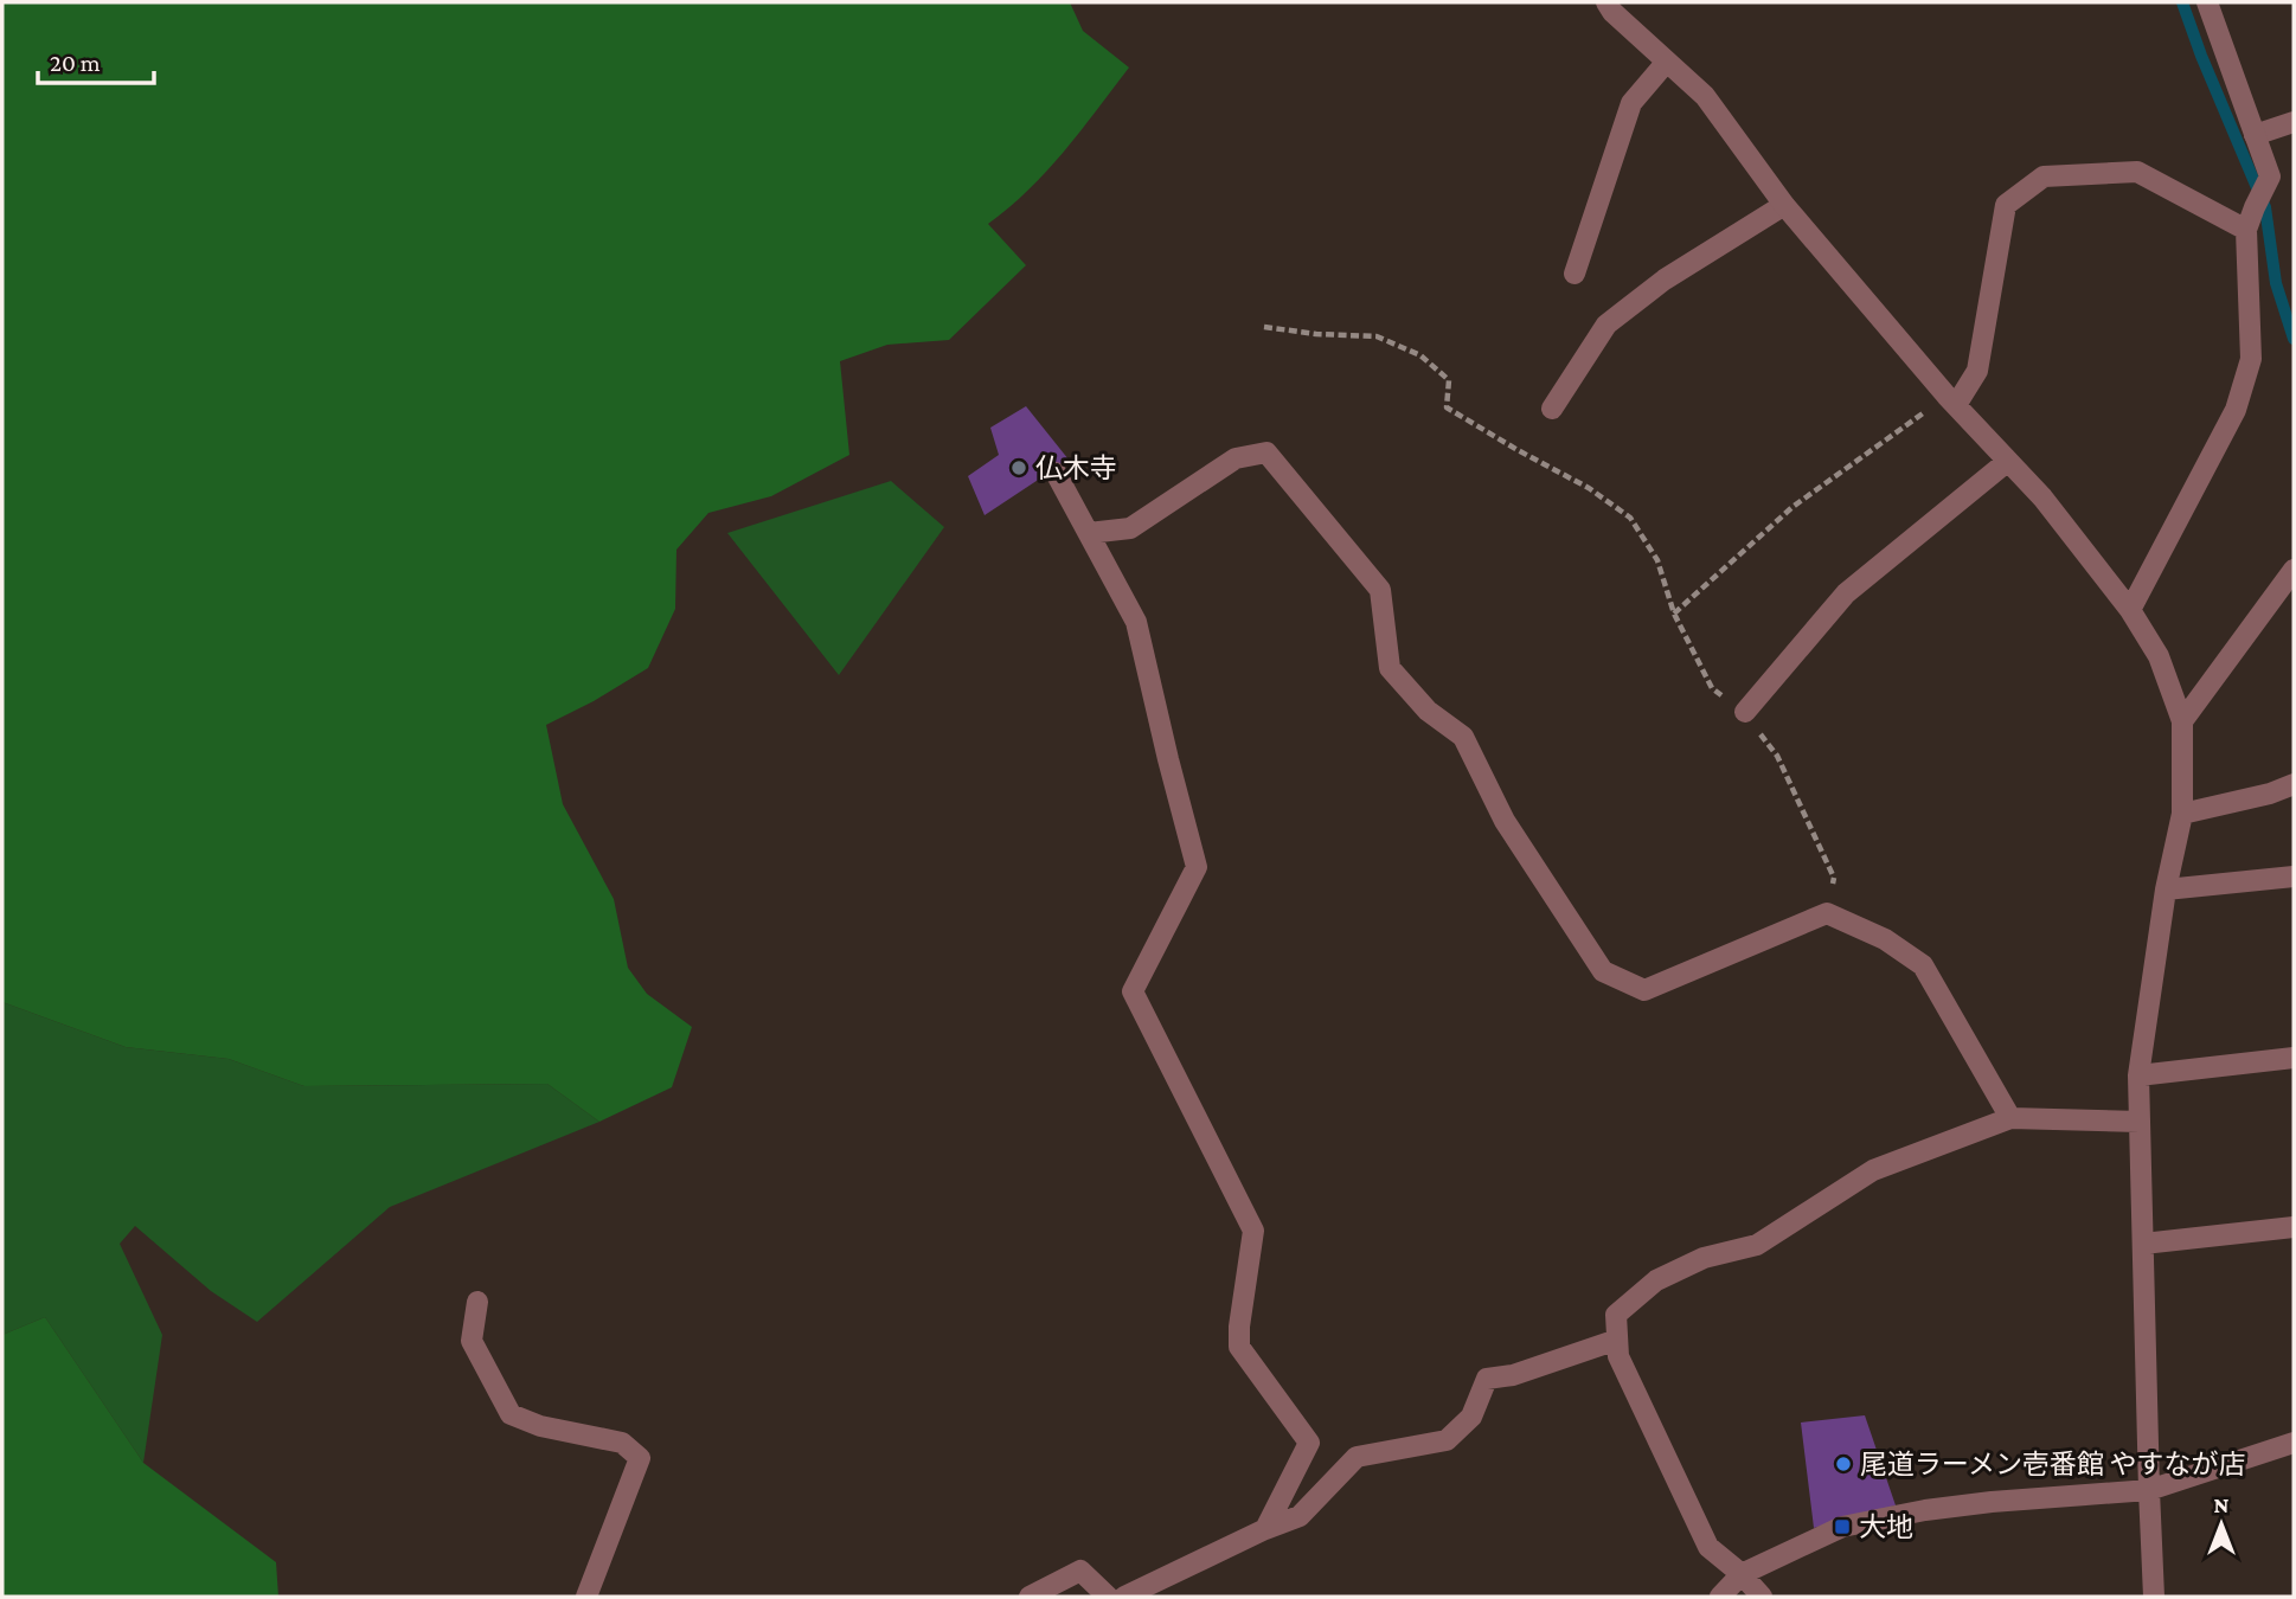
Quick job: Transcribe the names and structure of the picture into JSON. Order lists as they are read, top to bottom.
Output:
{
  "places": {
    "other": ["仏木寺", "尾道ラーメン壱番館 やすなが店"],
    "transit": ["大地"]
  },
  "scale_bar": "20 m",
  "north": "top"
}
